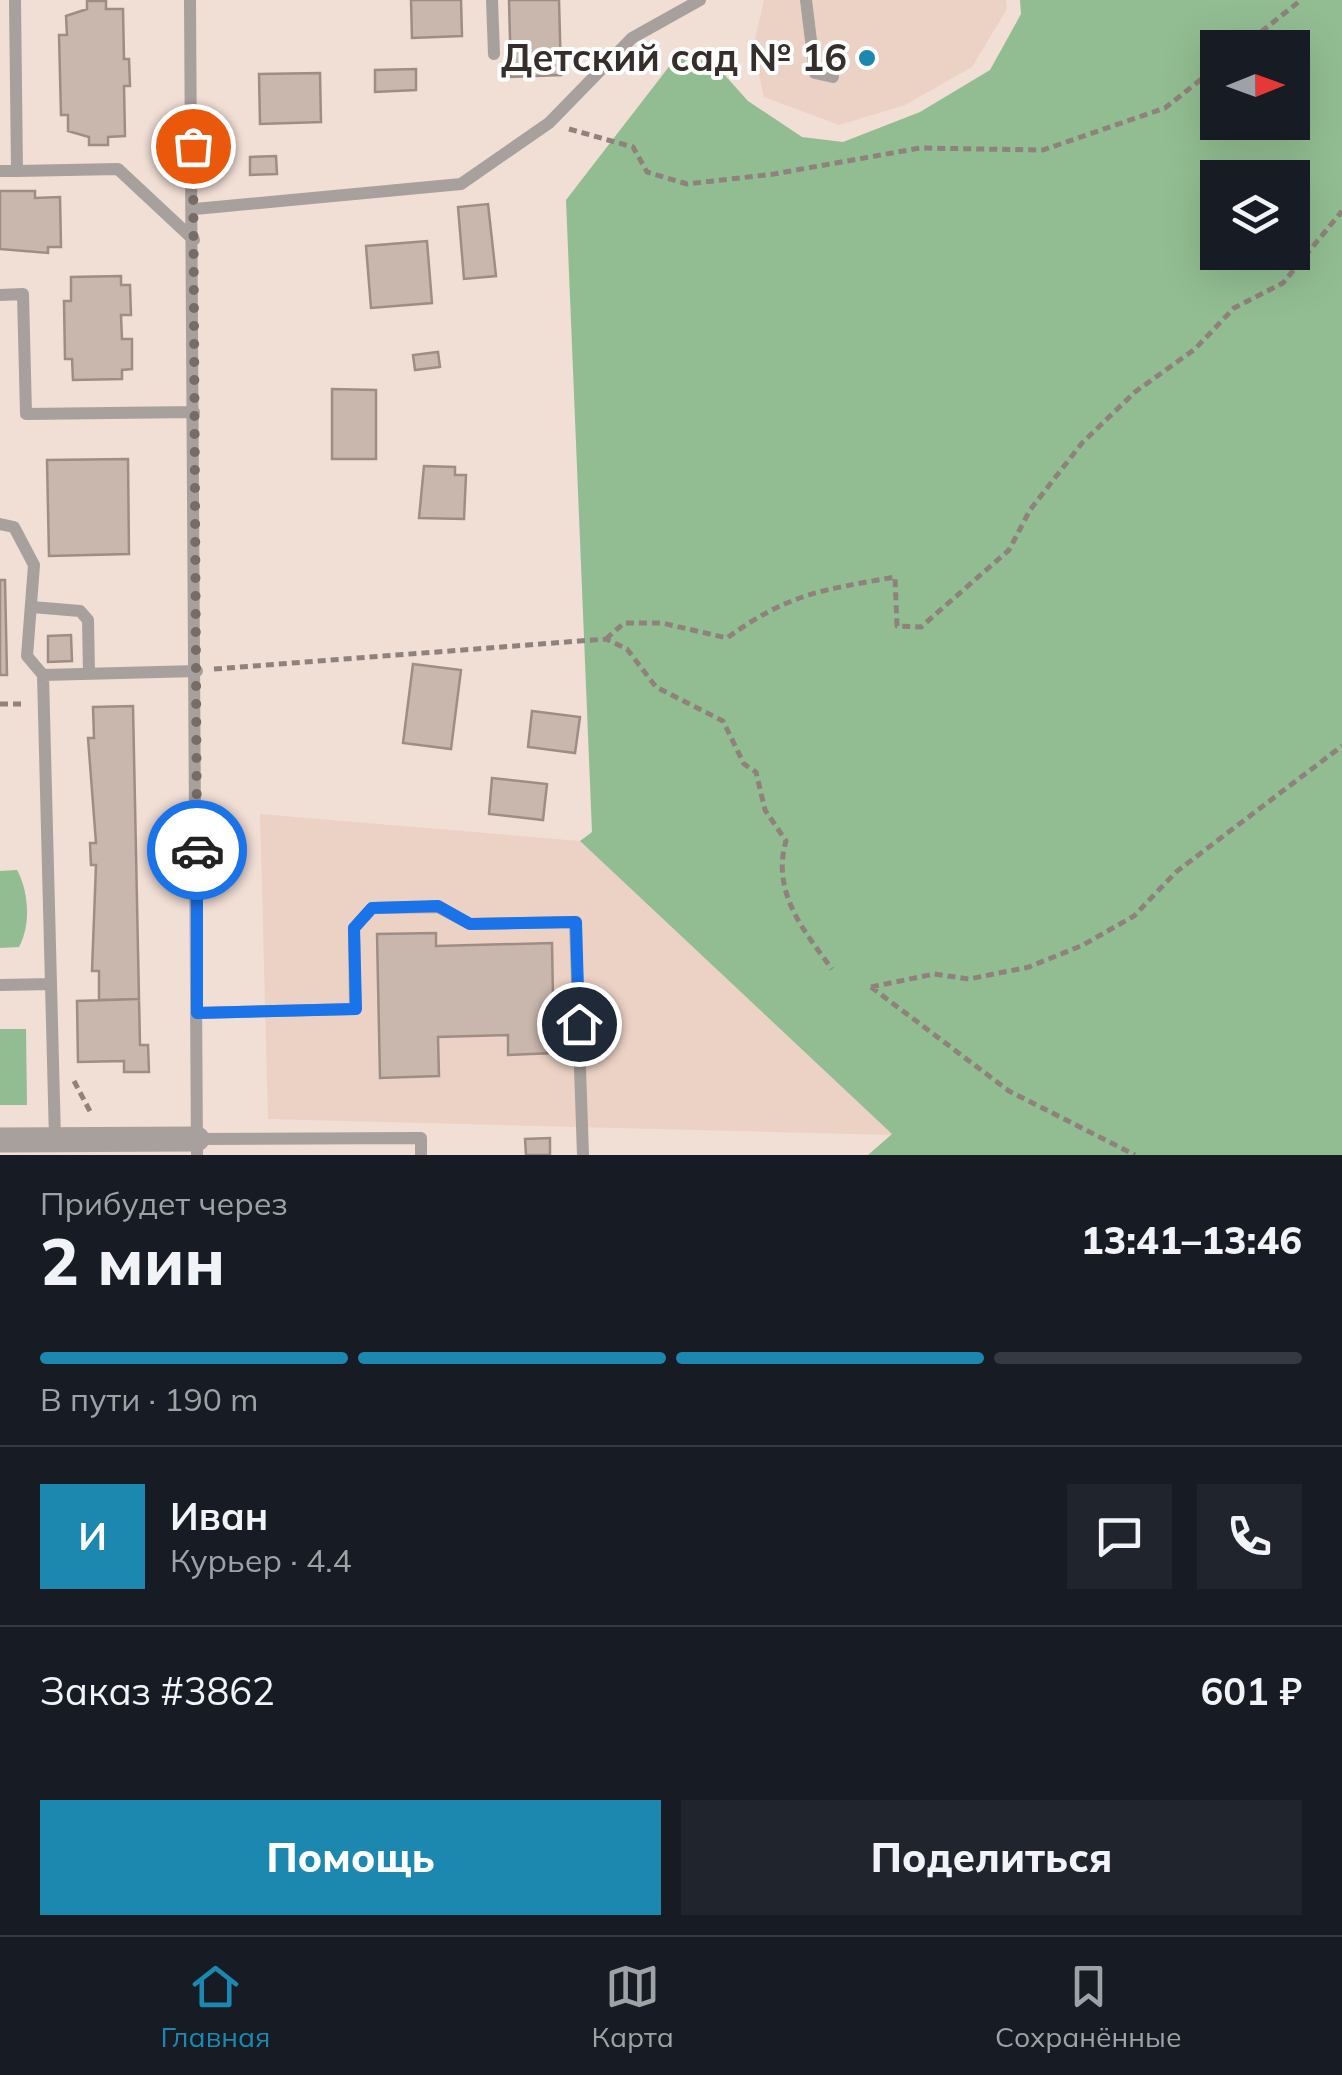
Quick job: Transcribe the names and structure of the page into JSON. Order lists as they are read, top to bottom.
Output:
{
  "places": ["Детский сад № 16"],
  "north": "right",
  "page": {
    "heading": ["2 мин", "Прибудет через", "13:41–13:46"],
    "panel": [
      "Иван",
      "Курьер · 4.4",
      "Заказ #3862",
      "601 ₽"
    ],
    "bar": "В пути · 190 m",
    "round": "И",
    "buttons": ["Помощь", "Поделиться"],
    "tabs": ["Главная", "Карта", "Сохранённые"]
  }
}
